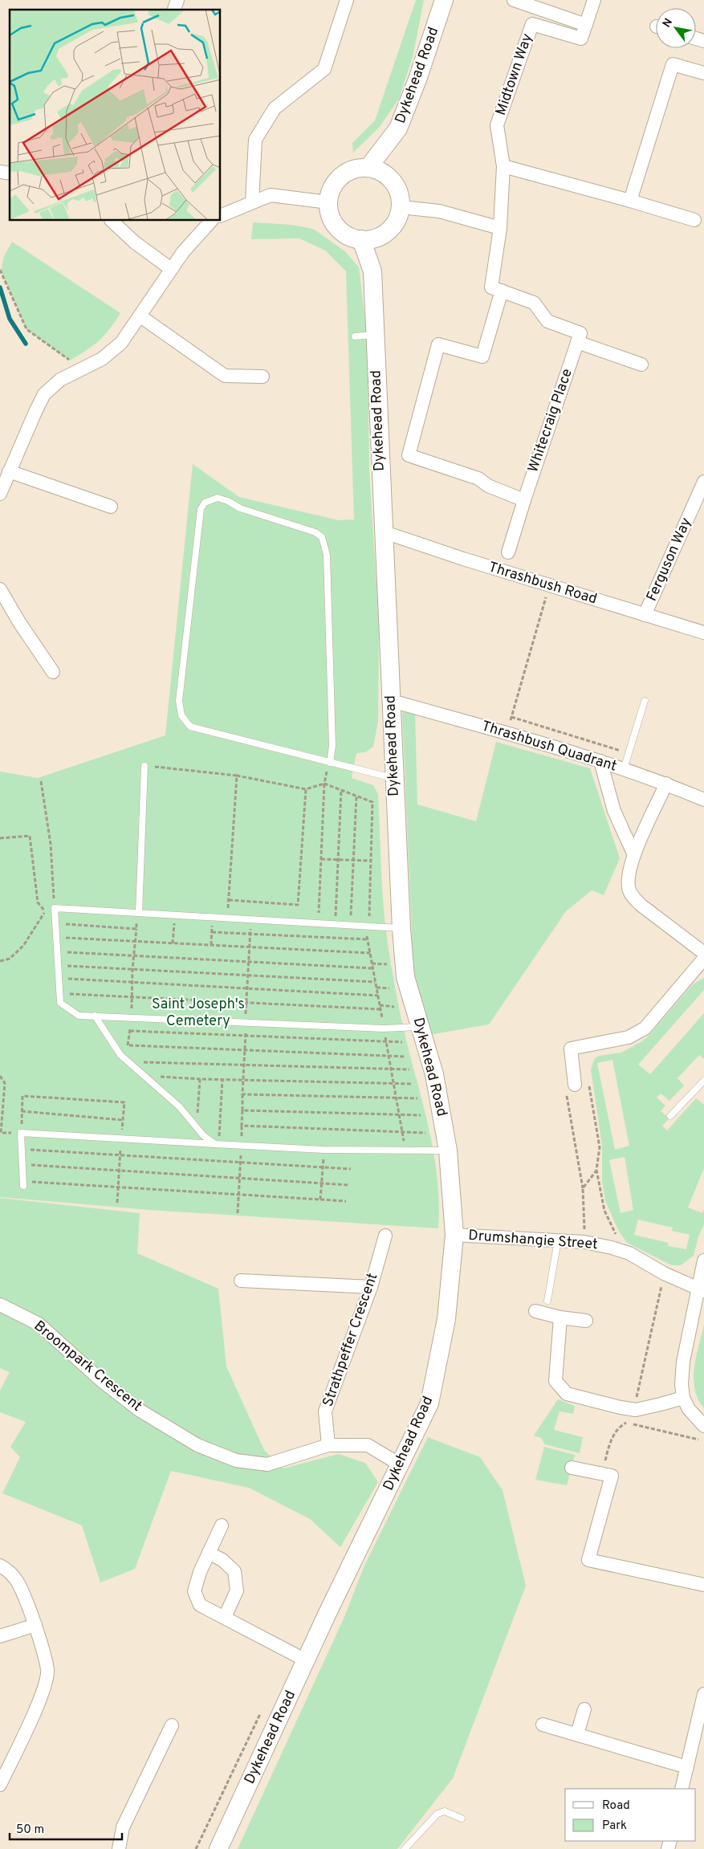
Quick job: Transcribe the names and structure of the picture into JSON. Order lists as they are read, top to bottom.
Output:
{
  "streets": {
    "street": [
      "Midtown Way",
      "Dykehead Road",
      "Whitecraig Place",
      "Ferguson Way",
      "Thrashbush Road",
      "Thrashbush Quadrant",
      "Drumshangie Street",
      "Strathpeffer Crescent",
      "Broompark Crescent"
    ]
  },
  "crossings": [
    ["Dykehead Road", "Thrashbush Road"],
    ["Dykehead Road", "Thrashbush Quadrant"],
    ["Dykehead Road", "Drumshangie Street"],
    ["Dykehead Road", "Broompark Crescent"],
    ["Ferguson Way", "Thrashbush Road"],
    ["Strathpeffer Crescent", "Broompark Crescent"]
  ],
  "parks": ["Saint Joseph's Cemetery"],
  "legend": ["Road", "Park"],
  "scale_bar": "50 m",
  "north": "top left"
}
